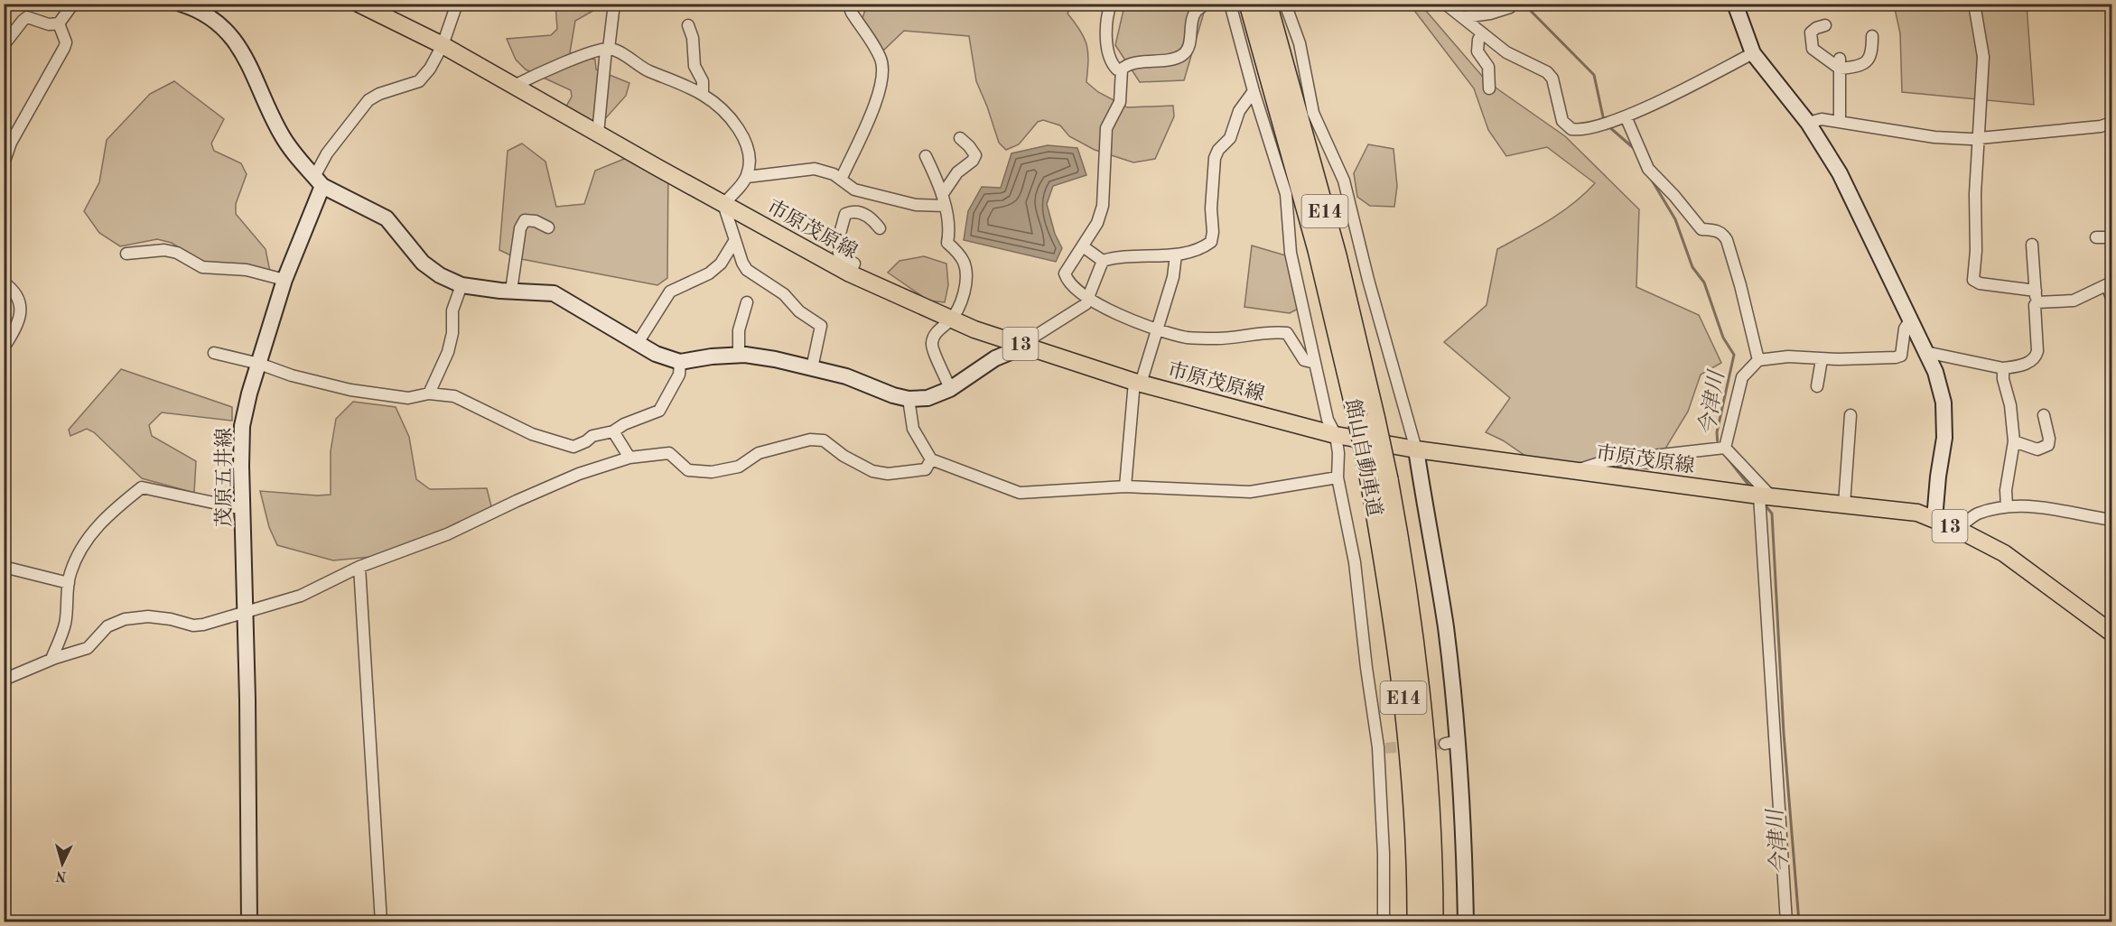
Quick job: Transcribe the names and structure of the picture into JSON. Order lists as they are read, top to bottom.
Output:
{
  "streets": {
    "highway": ["E14", "館山自動車道"],
    "main road": ["市原茂原線", "13"],
    "street": ["茂原五井線"]
  },
  "water": ["今津川"],
  "north": "bottom"
}
